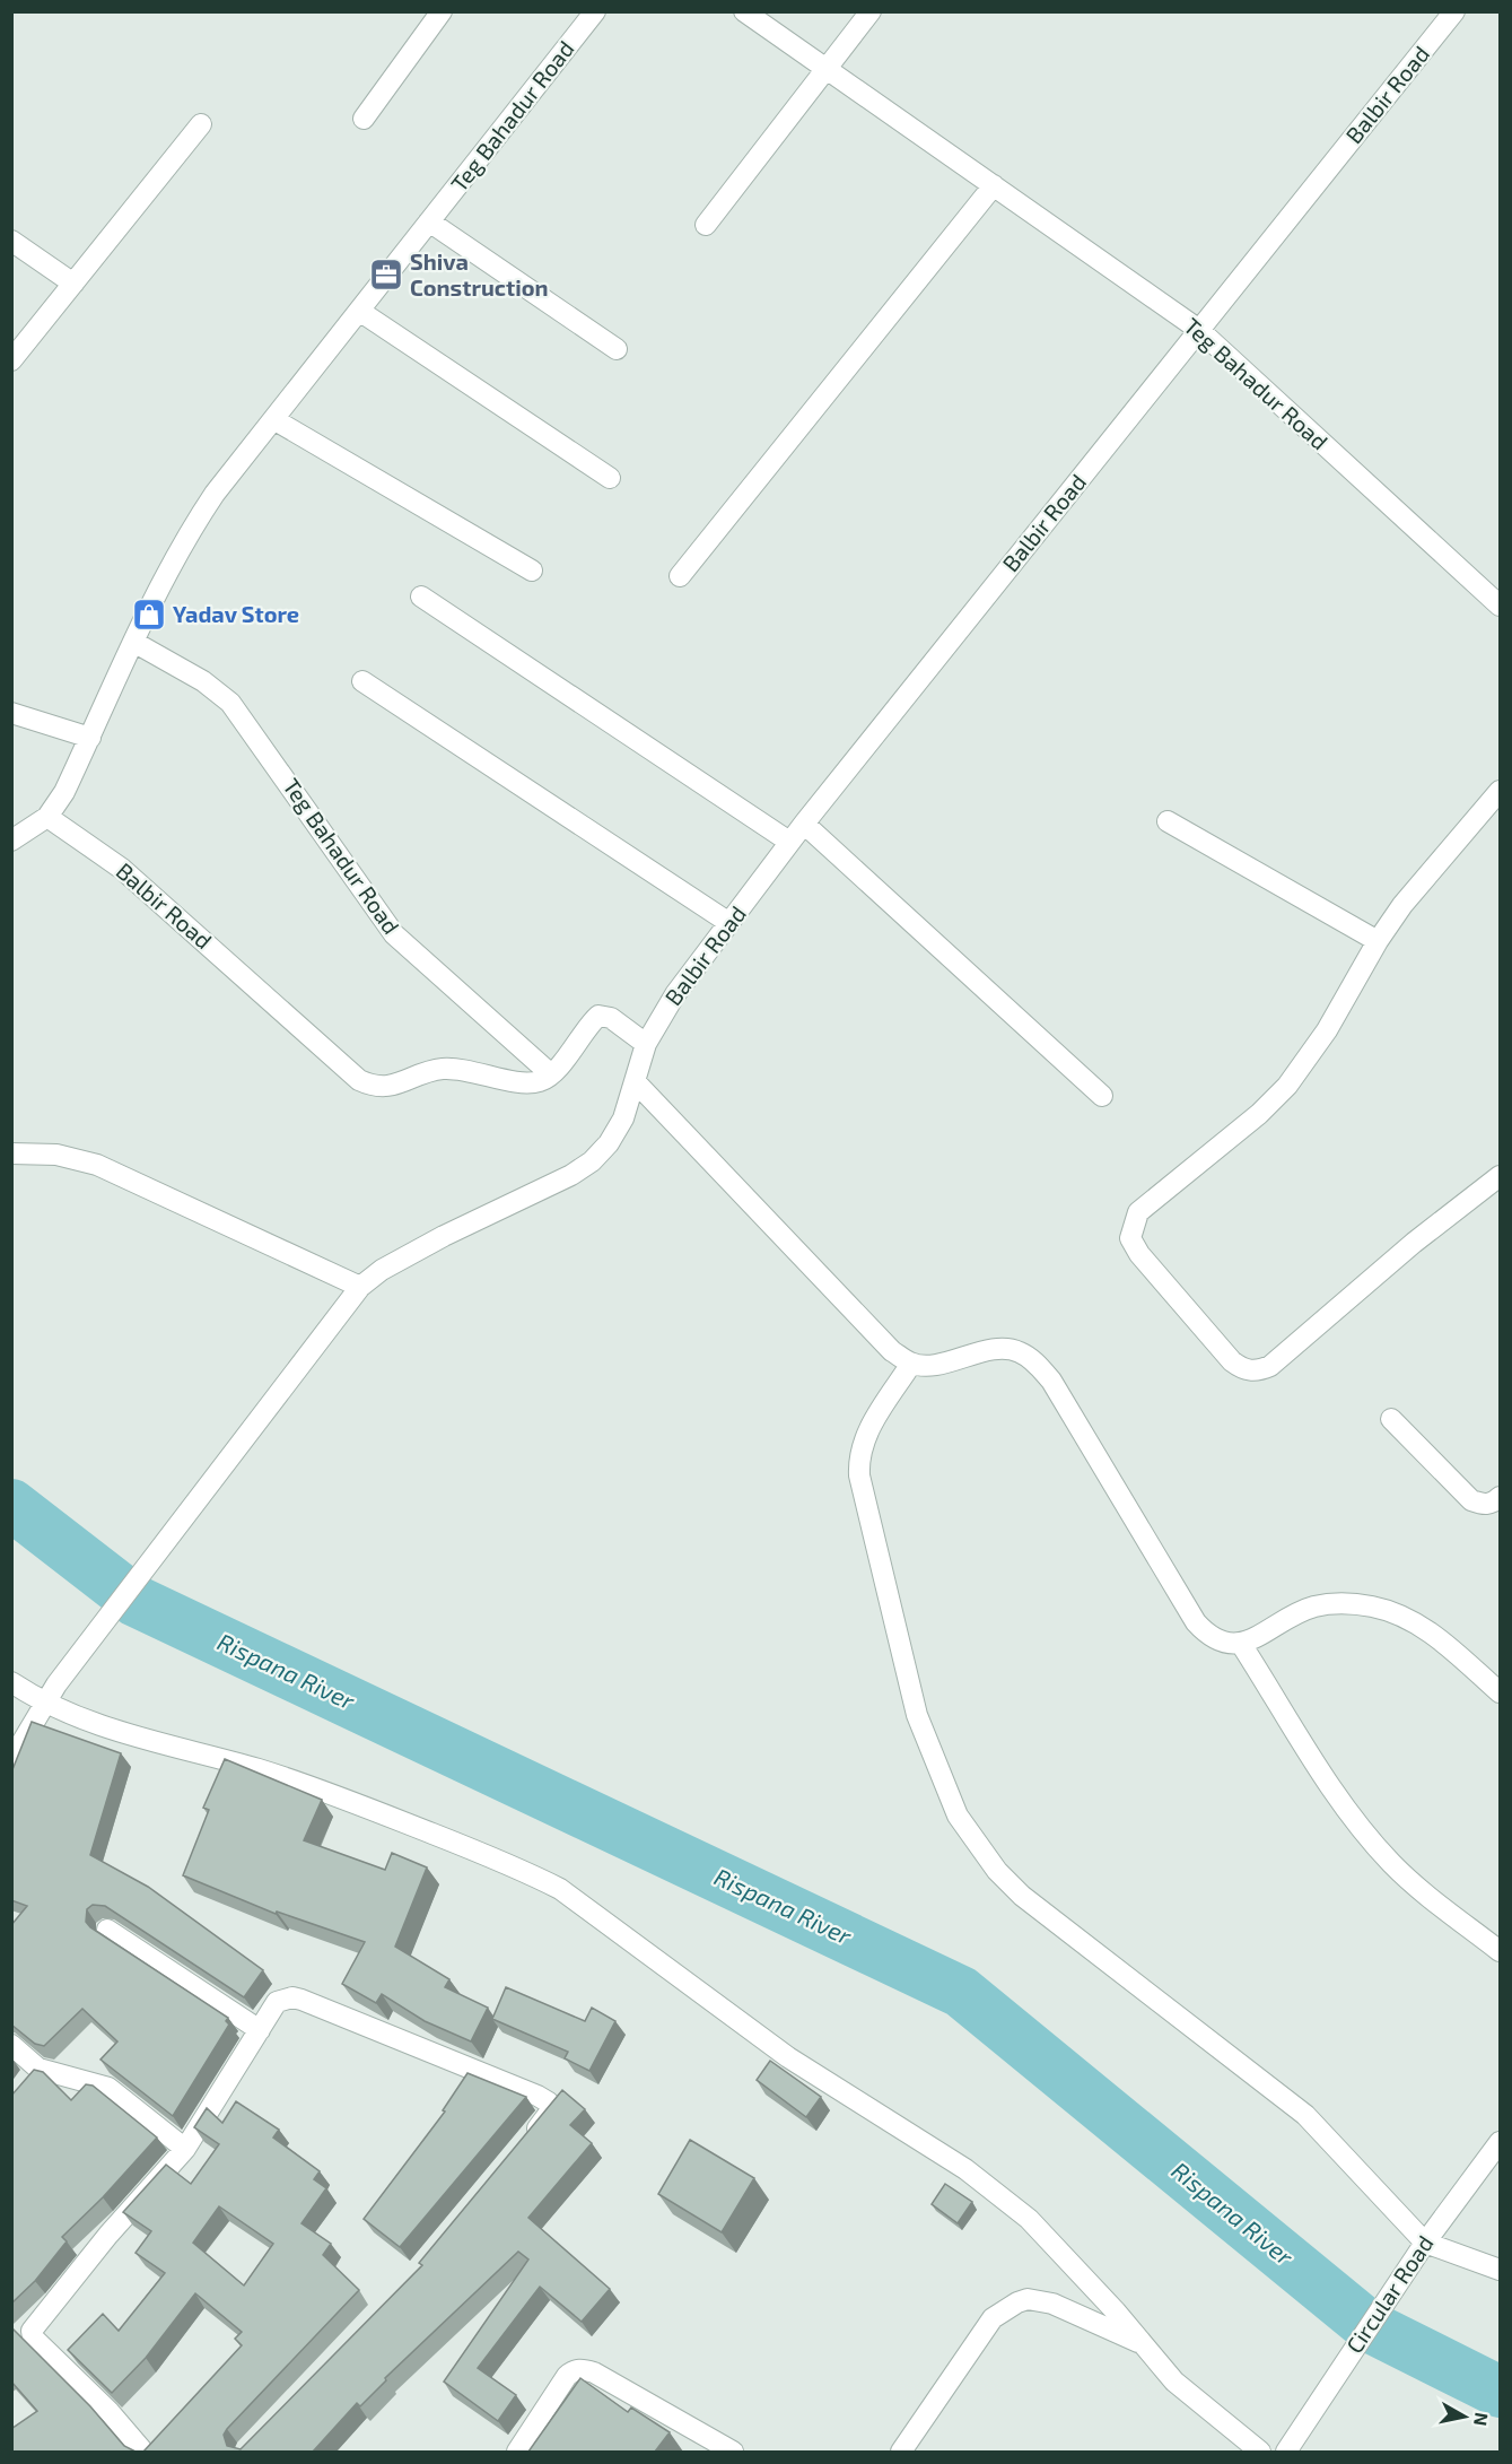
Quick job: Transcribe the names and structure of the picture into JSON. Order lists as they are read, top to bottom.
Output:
{
  "streets": {
    "street": ["Balbir Road", "Teg Bahadur Road", "Circular Road"]
  },
  "crossings": [
    ["Balbir Road", "Teg Bahadur Road"]
  ],
  "water": ["Rispana River"],
  "places": {
    "office": ["Shiva Construction"],
    "shop": ["Yadav Store"]
  },
  "north": "right"
}
